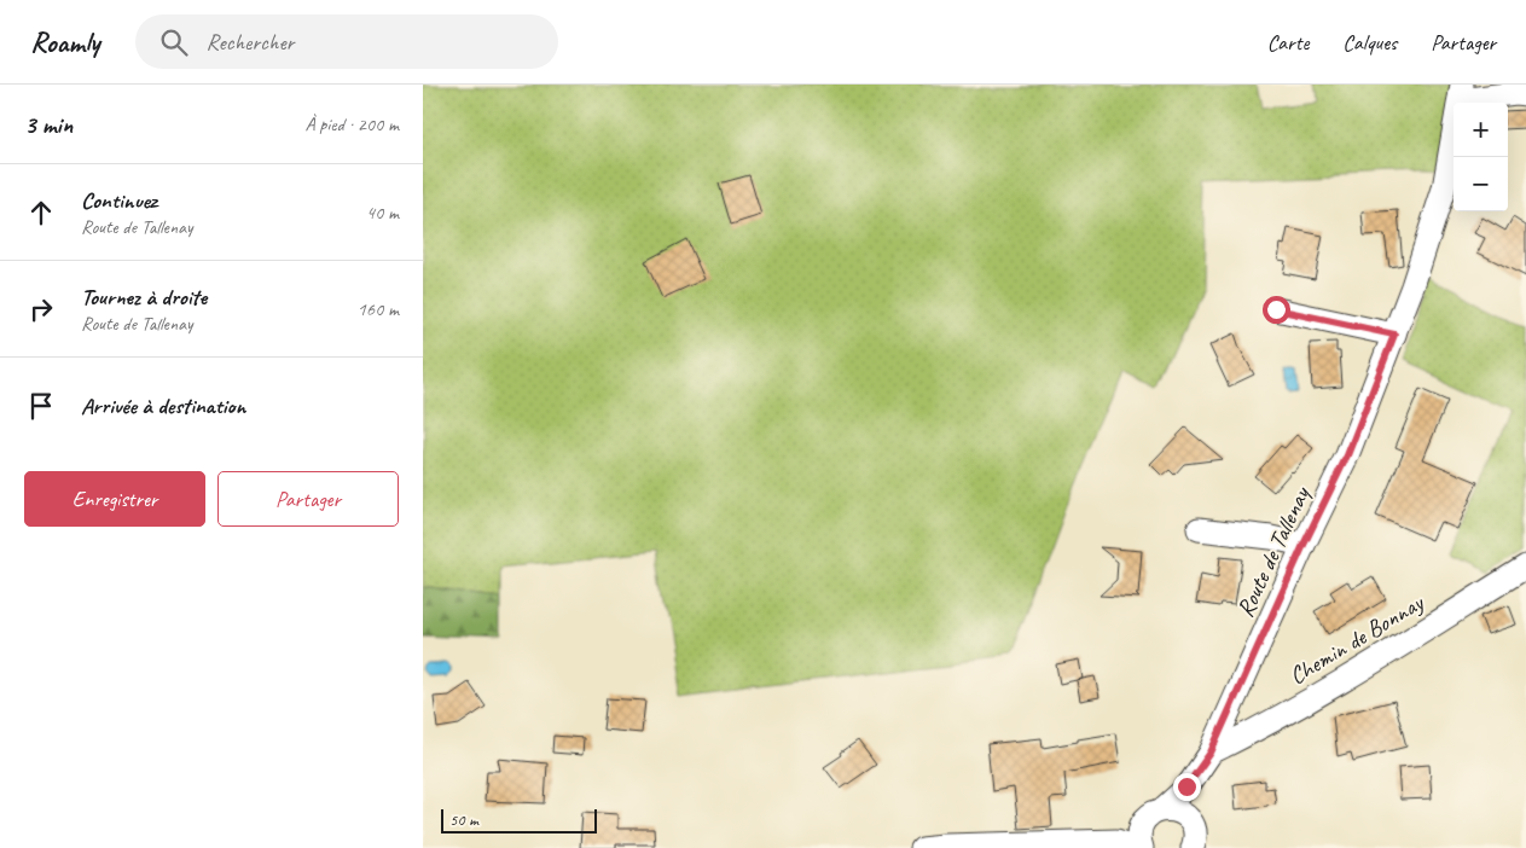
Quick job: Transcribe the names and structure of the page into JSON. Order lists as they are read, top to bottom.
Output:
{
  "streets": {
    "street": ["Route de Tallenay", "Chemin de Bonnay"]
  },
  "crossings": [
    ["Route de Tallenay", "Chemin de Bonnay"]
  ],
  "scale_bar": "50 m",
  "page": {
    "header": "Roamly",
    "search": "Rechercher",
    "nav": ["Carte", "Calques", "Partager"],
    "heading": ["3 min", "À pied · 200 m"],
    "map_buttons": ["+", "−"],
    "list": [
      ["Continuez", "Route de Tallenay", "40 m"],
      ["Tournez à droite", "Route de Tallenay", "160 m"],
      "Arrivée à destination"
    ],
    "buttons": ["Enregistrer", "Partager"],
    "scale": "50 m"
  }
}
